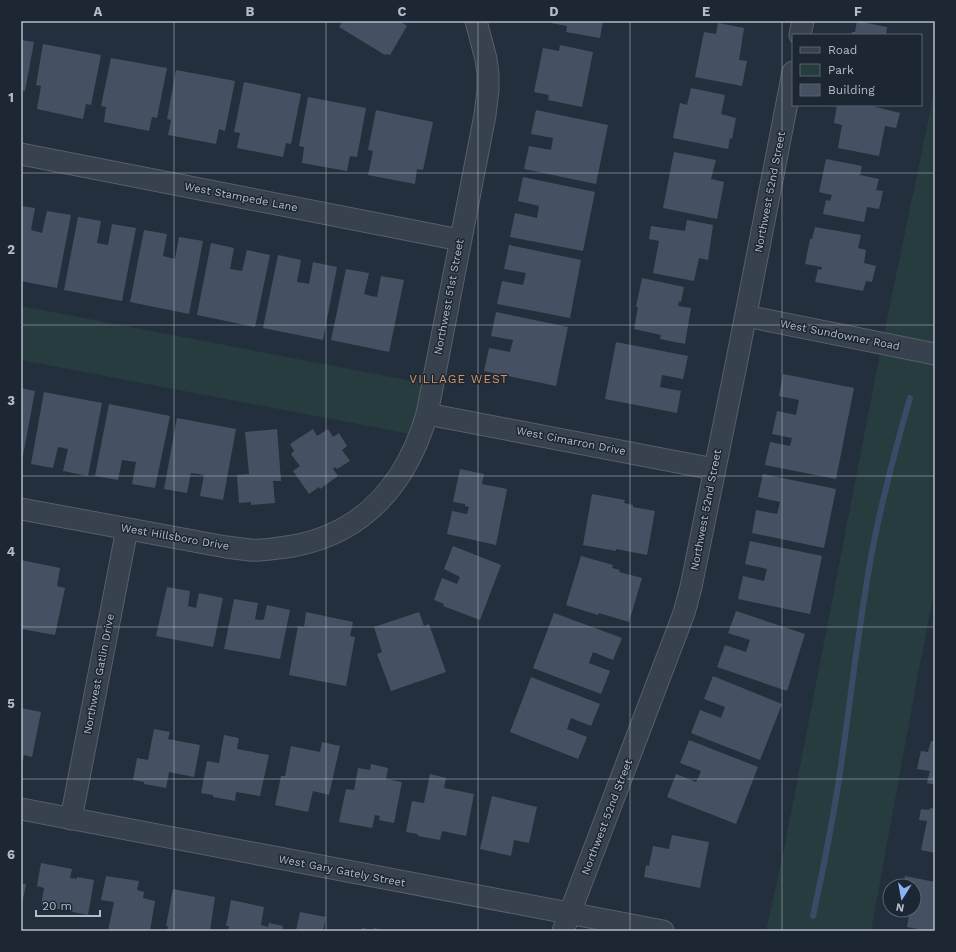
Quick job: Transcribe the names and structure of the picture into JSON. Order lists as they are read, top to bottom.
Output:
{
  "streets": {
    "street": [
      "Northwest 52nd Street",
      "West Stampede Lane",
      "Northwest 51st Street",
      "West Sundowner Road",
      "West Cimarron Drive",
      "West Hillsboro Drive",
      "Northwest Gatlin Drive",
      "West Gary Gately Street"
    ]
  },
  "crossings": [
    ["Northwest 52nd Street", "West Sundowner Road"],
    ["Northwest 52nd Street", "West Cimarron Drive"],
    ["Northwest 52nd Street", "West Gary Gately Street"],
    ["West Stampede Lane", "Northwest 51st Street"],
    ["Northwest 51st Street", "West Cimarron Drive"],
    ["Northwest 51st Street", "West Hillsboro Drive"],
    ["West Hillsboro Drive", "Northwest Gatlin Drive"],
    ["Northwest Gatlin Drive", "West Gary Gately Street"]
  ],
  "districts": ["VILLAGE WEST"],
  "legend": ["Road", "Park", "Building"],
  "scale_bar": "20 m",
  "north": "bottom",
  "grid": {
    "columns": [
      "A",
      "B",
      "C",
      "D",
      "E",
      "F"
    ],
    "rows": [
      "1",
      "2",
      "3",
      "4",
      "5",
      "6"
    ]
  }
}
